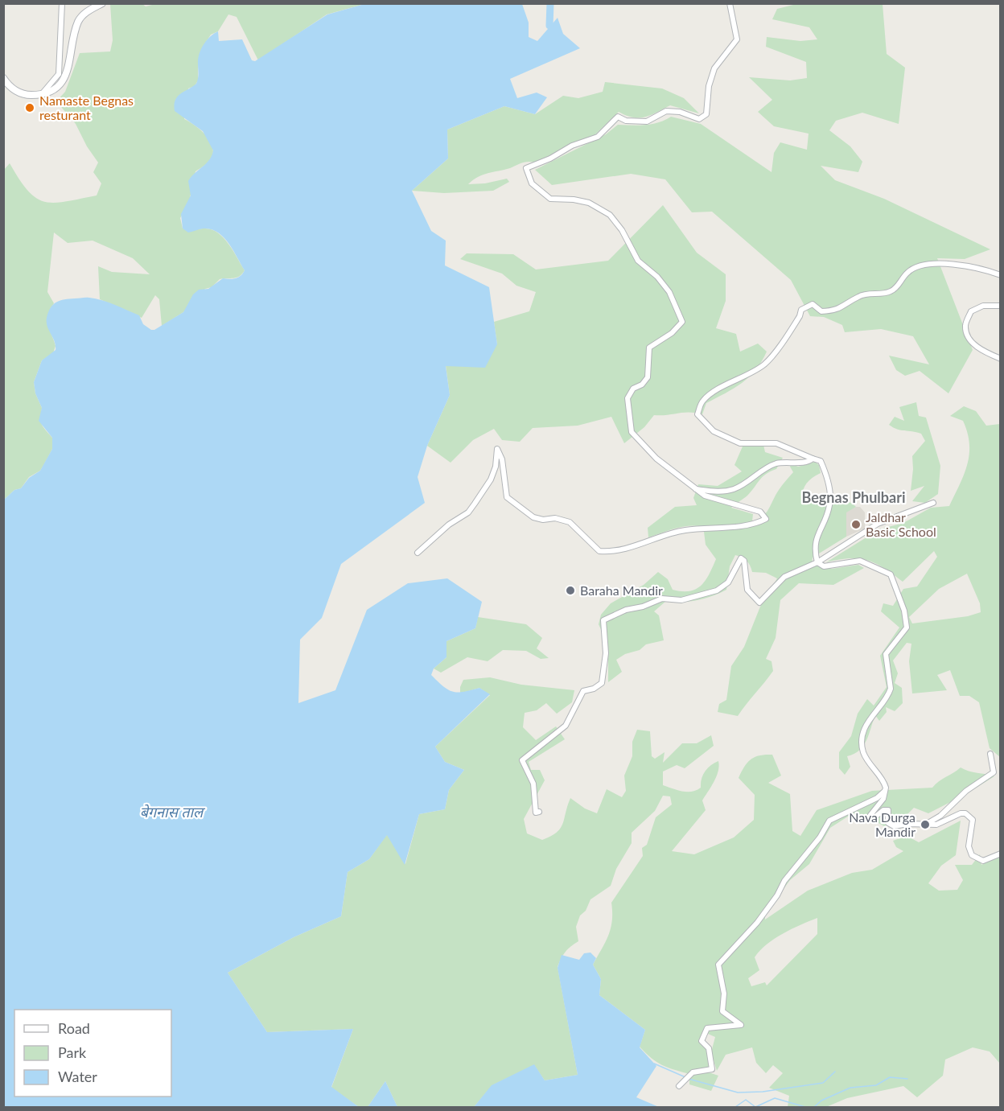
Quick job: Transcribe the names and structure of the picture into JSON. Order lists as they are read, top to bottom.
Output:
{
  "districts": ["Begnas Phulbari"],
  "water": ["बेगनास ताल"],
  "places": [
    "Namaste Begnas resturant",
    "Jaldhar Basic School",
    "Baraha Mandir",
    "Nava Durga Mandir"
  ],
  "legend": ["Road", "Park", "Water"]
}
